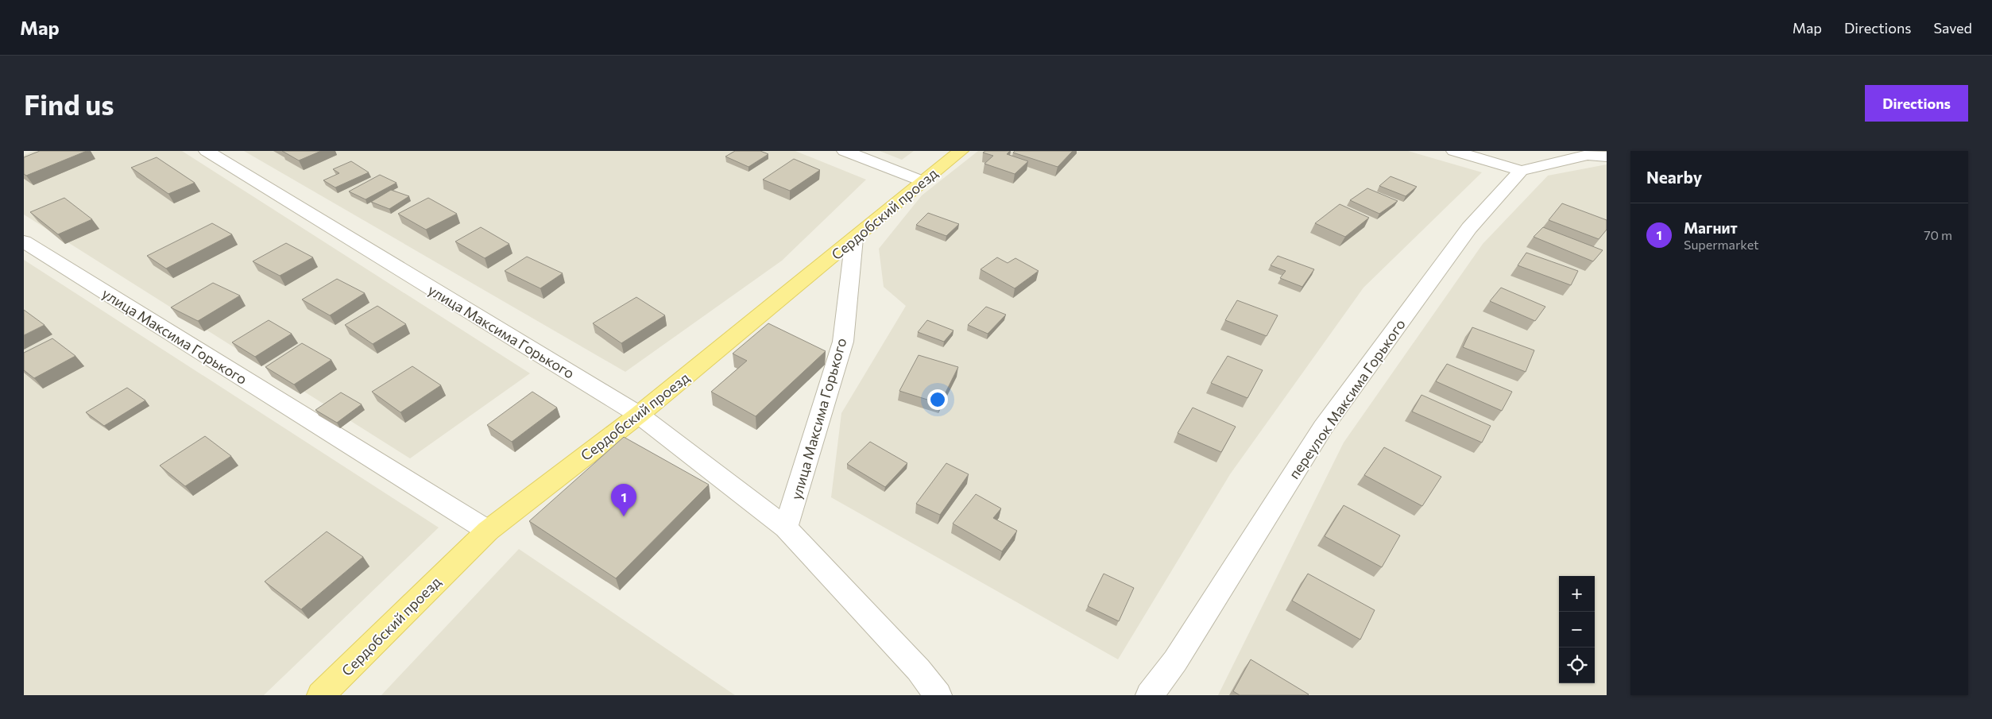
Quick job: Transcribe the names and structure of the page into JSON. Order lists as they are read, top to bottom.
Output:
{
  "streets": {
    "main road": ["Сердобский проезд"],
    "street": ["улица Максима Горького", "переулок Максима Горького"]
  },
  "crossings": [
    ["Сердобский проезд", "улица Максима Горького"]
  ],
  "page": {
    "header": "Map",
    "nav": ["Map", "Directions", "Saved"],
    "buttons": "Directions",
    "title": "Find us",
    "heading": "Nearby",
    "list": [
      {
        "mark": "1",
        "name": "Магнит",
        "note": "Supermarket",
        "value": "70 m"
      }
    ],
    "pins": "1",
    "map_buttons": ["+", "−"]
  }
}
